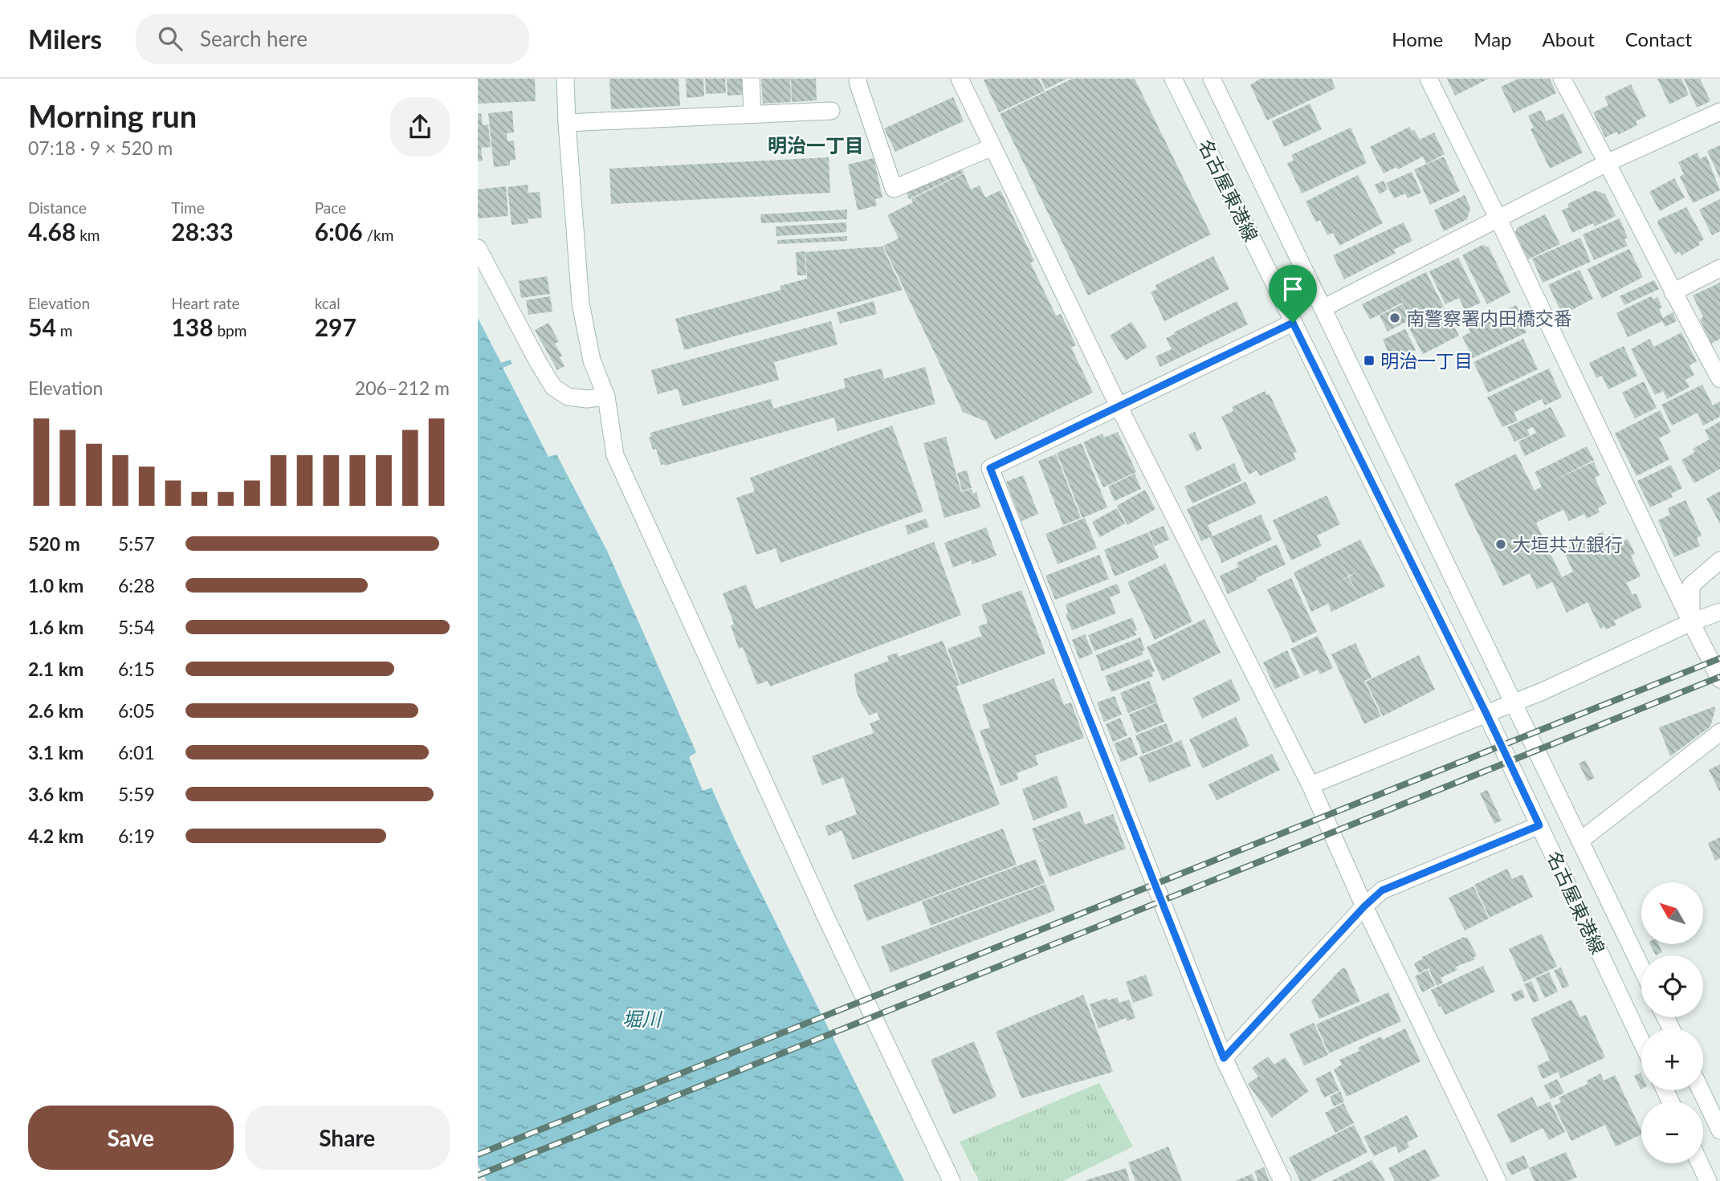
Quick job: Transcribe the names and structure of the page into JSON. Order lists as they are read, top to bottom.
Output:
{
  "streets": {
    "street": ["名古屋東港線"]
  },
  "districts": ["明治一丁目"],
  "water": ["堀川"],
  "places": {
    "other": ["南警察署内田橋交番", "大垣共立銀行"],
    "transit": ["明治一丁目"]
  },
  "north": "top left",
  "page": {
    "header": "Milers",
    "search": "Search here",
    "nav": [
      "Home",
      "Map",
      "About",
      "Contact"
    ],
    "heading": ["Morning run", "07:18 · 9 × 520 m"],
    "stats": [
      ["Distance", "4.68 km"],
      ["Time", "28:33"],
      ["Pace", "6:06 /km"],
      ["Elevation", "54 m"],
      ["Heart rate", "138 bpm"],
      ["kcal", "297"]
    ],
    "chart": ["Elevation", "206–212 m"],
    "list": [
      {
        "name": "520 m",
        "note": "5:57"
      },
      {
        "name": "1.0 km",
        "note": "6:28"
      },
      {
        "name": "1.6 km",
        "note": "5:54"
      },
      {
        "name": "2.1 km",
        "note": "6:15"
      },
      {
        "name": "2.6 km",
        "note": "6:05"
      },
      {
        "name": "3.1 km",
        "note": "6:01"
      },
      {
        "name": "3.6 km",
        "note": "5:59"
      },
      {
        "name": "4.2 km",
        "note": "6:19"
      }
    ],
    "map_buttons": ["+", "−"],
    "buttons": ["Save", "Share"]
  }
}
